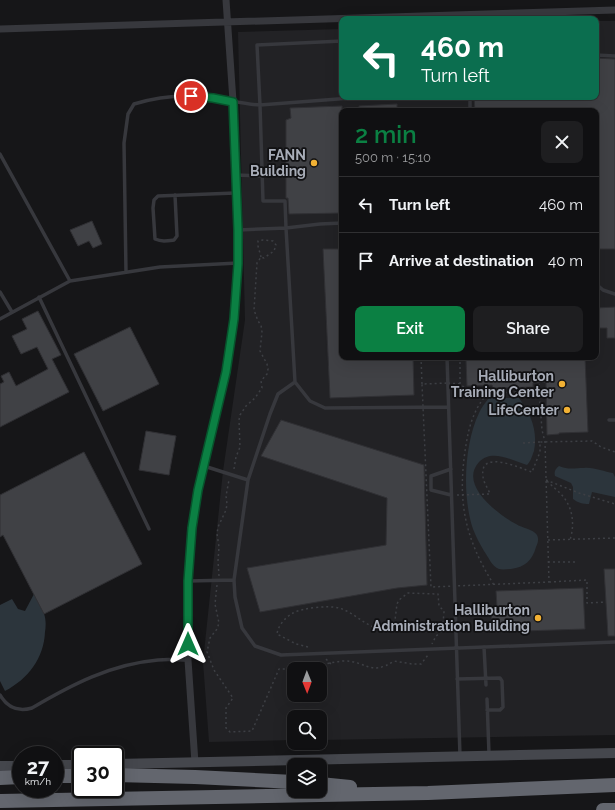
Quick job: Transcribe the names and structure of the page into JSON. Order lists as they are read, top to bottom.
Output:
{
  "places": [
    "FANN Building",
    "Halliburton Training Center",
    "LifeCenter",
    "Halliburton Administration Building"
  ],
  "north": "bottom",
  "page": {
    "turn": ["460 m", "Turn left"],
    "heading": ["2 min", "500 m · 15:10"],
    "list": [
      {
        "name": "Turn left",
        "value": "460 m"
      },
      {
        "name": "Arrive at destination",
        "value": "40 m"
      }
    ],
    "buttons": ["Exit", "Share"],
    "speed": "27 km/h",
    "limit": "30"
  }
}
